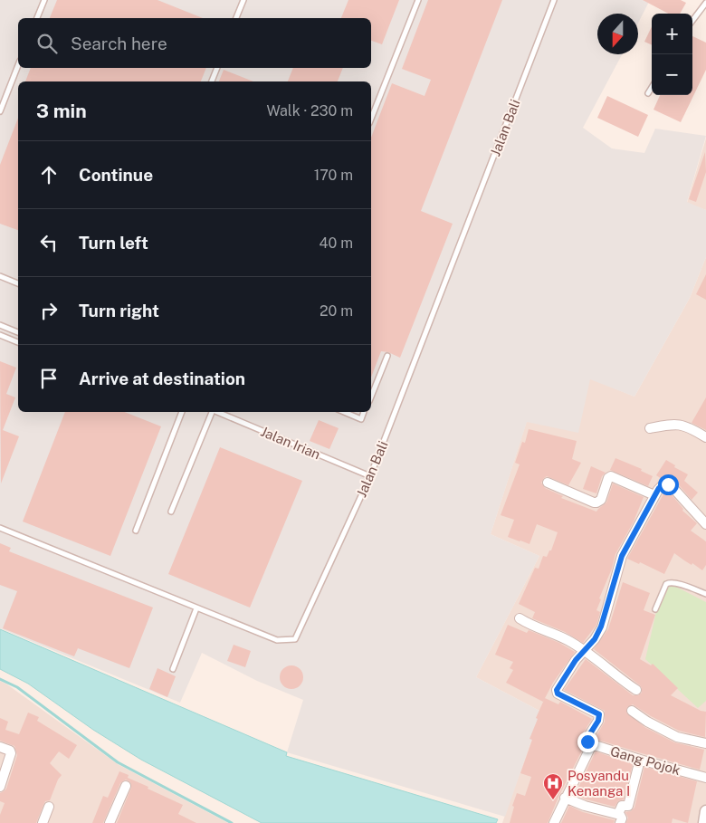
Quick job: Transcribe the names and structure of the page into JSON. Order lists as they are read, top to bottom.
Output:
{
  "streets": {
    "street": ["Gang Pojok"],
    "lane": ["Jalan Bali", "Jalan Irian"]
  },
  "crossings": [
    ["Jalan Bali", "Jalan Irian"]
  ],
  "places": {
    "hospital": ["Posyandu Kenanga I"]
  },
  "north": "bottom",
  "page": {
    "map_buttons": ["+", "−"],
    "search": "Search here",
    "heading": ["3 min", "Walk · 230 m"],
    "list": [
      ["Continue", "170 m"],
      ["Turn left", "40 m"],
      ["Turn right", "20 m"],
      "Arrive at destination"
    ]
  }
}
